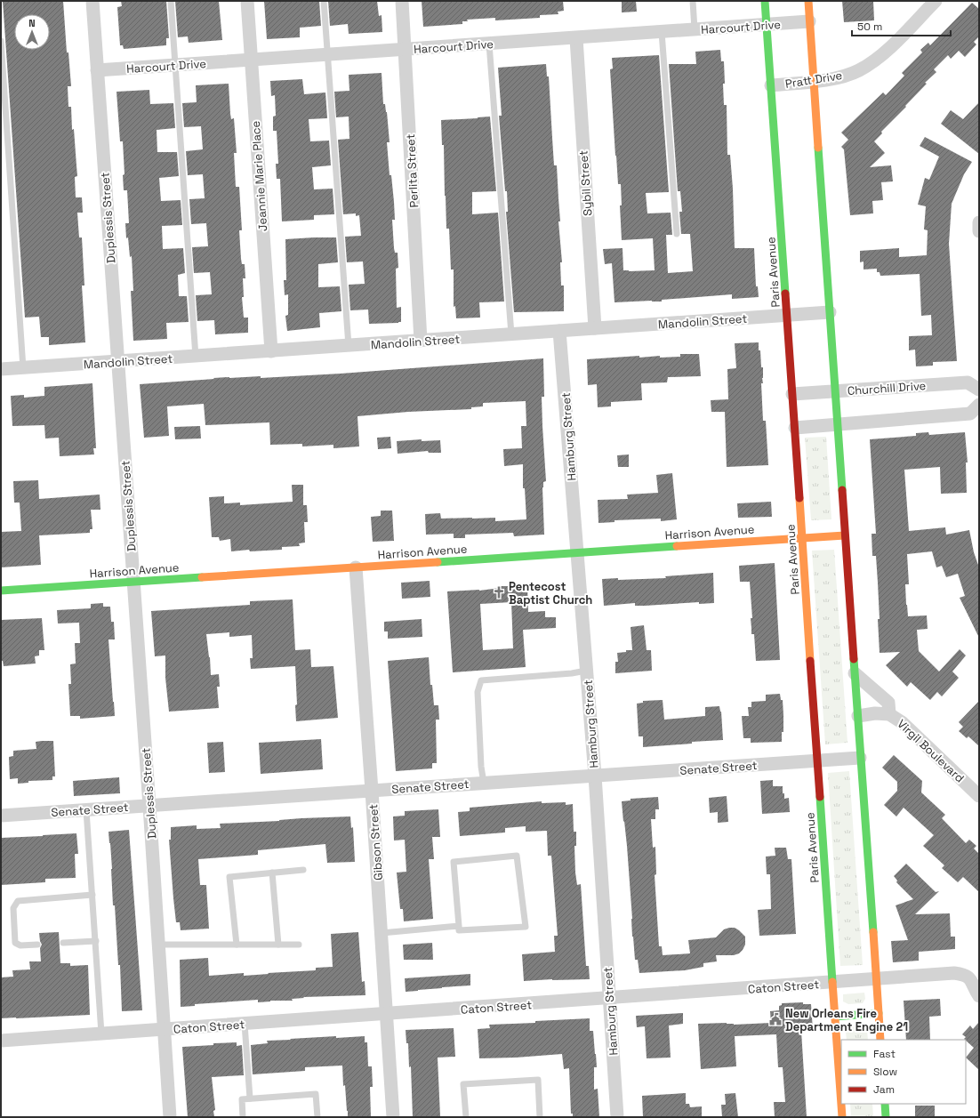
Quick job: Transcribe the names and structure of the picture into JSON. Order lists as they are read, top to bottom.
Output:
{
  "streets": {
    "street": [
      "Harcourt Drive",
      "Pratt Drive",
      "Perlita Street",
      "Jeannie Marie Place",
      "Sybil Street",
      "Duplessis Street",
      "Paris Avenue",
      "Mandolin Street",
      "Churchill Drive",
      "Hamburg Street",
      "Harrison Avenue",
      "Virgil Boulevard",
      "Senate Street",
      "Gibson Street",
      "Caton Street"
    ]
  },
  "crossings": [
    ["Harcourt Drive", "Perlita Street"],
    ["Harcourt Drive", "Jeannie Marie Place"],
    ["Harcourt Drive", "Sybil Street"],
    ["Harcourt Drive", "Duplessis Street"],
    ["Harcourt Drive", "Paris Avenue"],
    ["Pratt Drive", "Paris Avenue"],
    ["Perlita Street", "Mandolin Street"],
    ["Jeannie Marie Place", "Mandolin Street"],
    ["Sybil Street", "Mandolin Street"],
    ["Duplessis Street", "Mandolin Street"],
    ["Duplessis Street", "Harrison Avenue"],
    ["Duplessis Street", "Senate Street"],
    ["Duplessis Street", "Caton Street"],
    ["Paris Avenue", "Mandolin Street"],
    ["Paris Avenue", "Churchill Drive"],
    ["Paris Avenue", "Harrison Avenue"],
    ["Paris Avenue", "Senate Street"],
    ["Paris Avenue", "Caton Street"],
    ["Mandolin Street", "Hamburg Street"],
    ["Hamburg Street", "Harrison Avenue"],
    ["Hamburg Street", "Senate Street"],
    ["Hamburg Street", "Caton Street"],
    ["Harrison Avenue", "Gibson Street"],
    ["Senate Street", "Gibson Street"],
    ["Gibson Street", "Caton Street"]
  ],
  "places": {
    "church": ["Pentecost Baptist Church"],
    "public building": ["New Orleans Fire Department Engine 21"]
  },
  "legend": ["Fast", "Slow", "Jam"],
  "scale_bar": "50 m",
  "north": "top"
}
